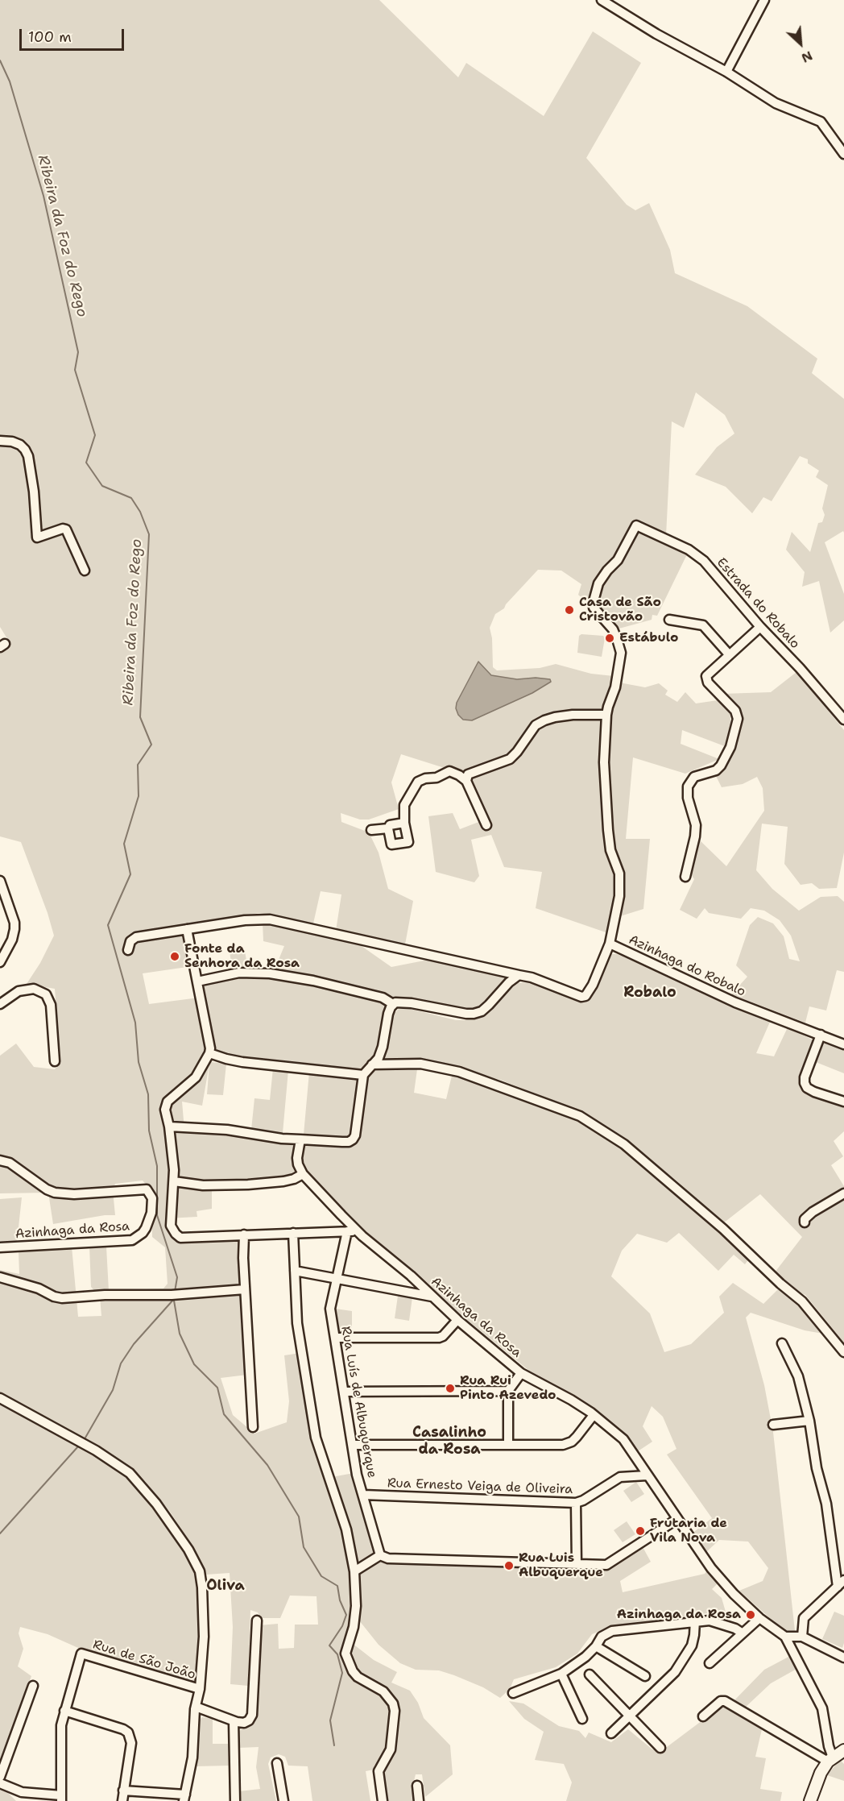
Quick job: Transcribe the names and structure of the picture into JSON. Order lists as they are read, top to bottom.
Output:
{
  "streets": {
    "street": [
      "Estrada do Robalo",
      "Azinhaga do Robalo",
      "Azinhaga da Rosa",
      "Rua Luís de Albuquerque",
      "Rua Ernesto Veiga de Oliveira",
      "Rua de São João"
    ]
  },
  "crossings": [
    ["Estrada do Robalo", "Azinhaga do Robalo"],
    ["Azinhaga da Rosa", "Rua Ernesto Veiga de Oliveira"],
    ["Rua Luís de Albuquerque", "Rua Ernesto Veiga de Oliveira"]
  ],
  "districts": ["Robalo", "Casalinho da Rosa", "Oliva"],
  "water": ["Ribeira da Foz do Rego"],
  "places": [
    "Casa de São Cristovão",
    "Estábulo",
    "Fonte da Senhora da Rosa",
    "Rua Rui Pinto Azevedo",
    "Frutaria de Vila Nova",
    "Rua Luis Albuquerque",
    "Azinhaga da Rosa"
  ],
  "scale_bar": "100 m",
  "north": "bottom right"
}
